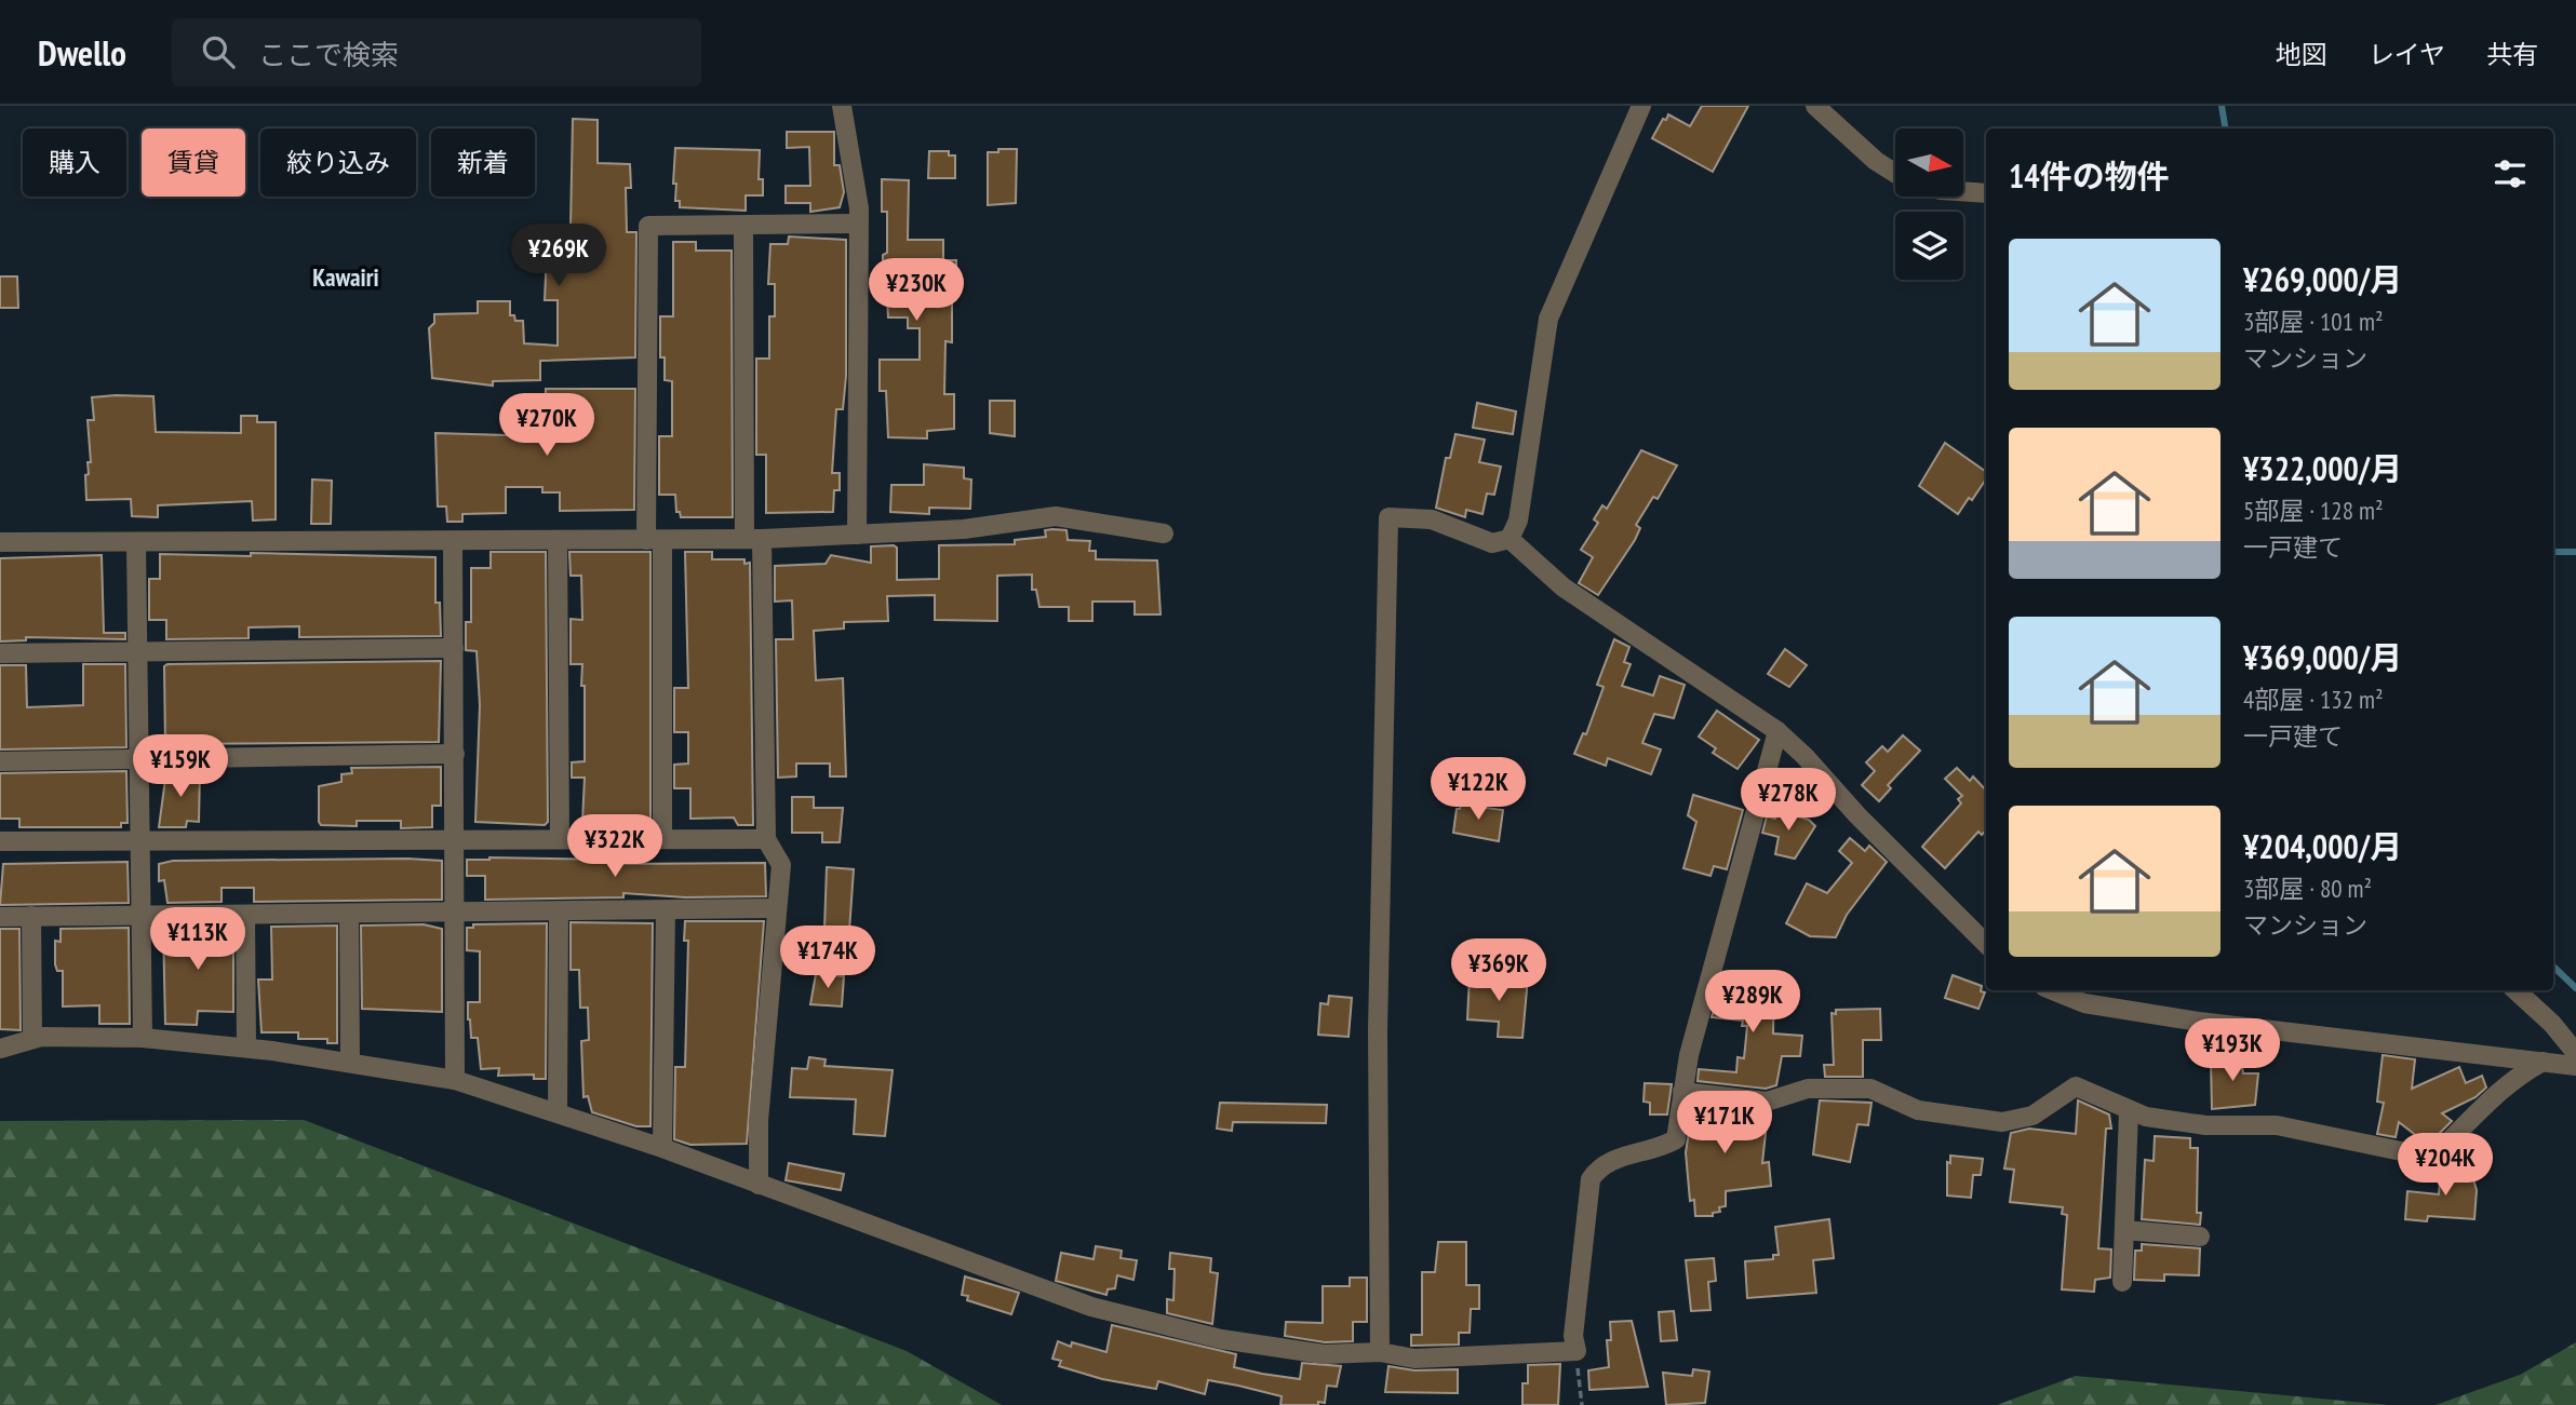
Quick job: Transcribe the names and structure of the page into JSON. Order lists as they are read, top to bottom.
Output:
{
  "districts": ["Kawairi"],
  "north": "right",
  "page": {
    "header": "Dwello",
    "search": "ここで検索",
    "nav": ["地図", "レイヤ", "共有"],
    "chip": [
      "購入",
      "賃貸",
      "絞り込み",
      "新着"
    ],
    "heading": "14件の物件",
    "list": [
      {
        "name": "¥269,000/月",
        "note": "3部屋 · 101 m² · マンション"
      },
      {
        "name": "¥322,000/月",
        "note": "5部屋 · 128 m² · 一戸建て"
      },
      {
        "name": "¥369,000/月",
        "note": "4部屋 · 132 m² · 一戸建て"
      },
      {
        "name": "¥204,000/月",
        "note": "3部屋 · 80 m² · マンション"
      }
    ],
    "price": [
      "¥269K",
      "¥230K",
      "¥270K",
      "¥159K",
      "¥122K",
      "¥278K",
      "¥322K",
      "¥113K",
      "¥174K",
      "¥369K",
      "¥289K",
      "¥193K",
      "¥171K",
      "¥204K"
    ]
  }
}
